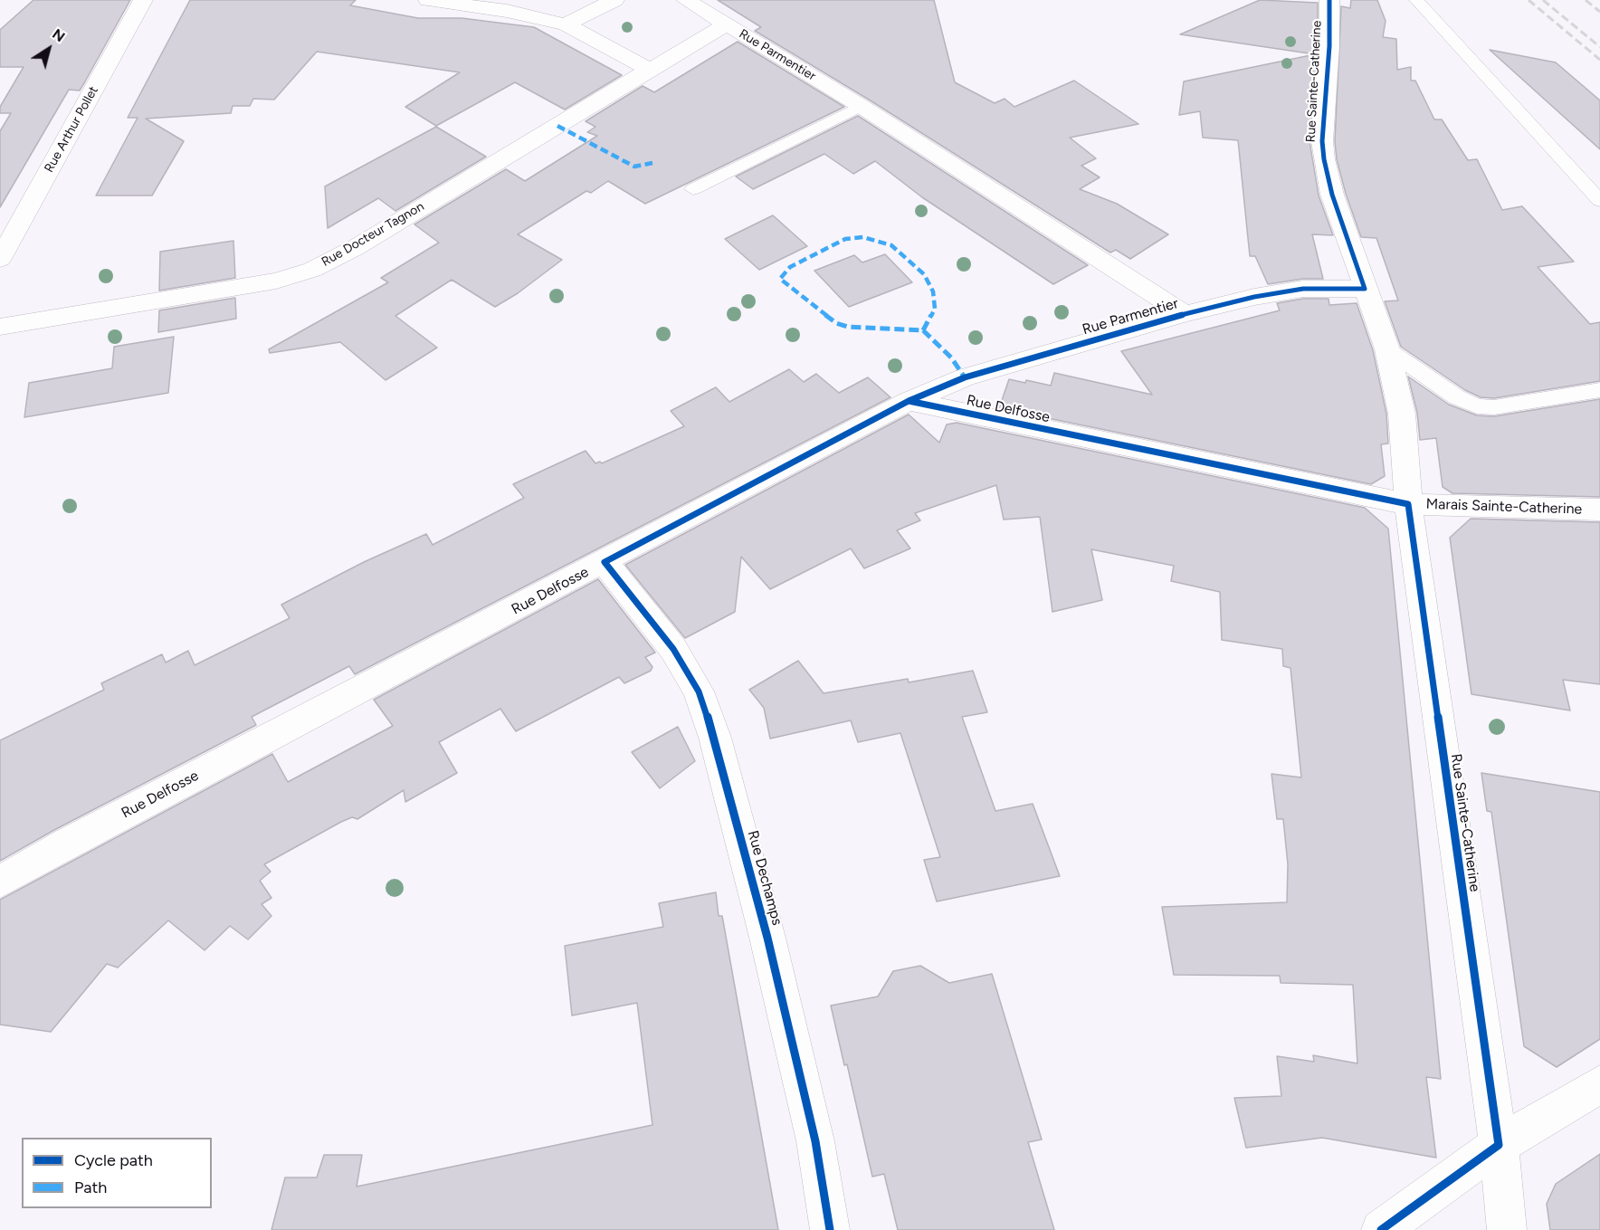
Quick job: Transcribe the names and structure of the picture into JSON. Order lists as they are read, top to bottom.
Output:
{
  "streets": {
    "street": [
      "Rue Parmentier",
      "Rue Sainte-Catherine",
      "Rue Arthur Pollet",
      "Rue Docteur Tagnon",
      "Rue Delfosse",
      "Marais Sainte-Catherine",
      "Rue Dechamps"
    ]
  },
  "crossings": [
    ["Rue Parmentier", "Rue Sainte-Catherine"],
    ["Rue Parmentier", "Rue Docteur Tagnon"],
    ["Rue Parmentier", "Rue Delfosse"],
    ["Rue Sainte-Catherine", "Rue Delfosse"],
    ["Rue Sainte-Catherine", "Marais Sainte-Catherine"],
    ["Rue Delfosse", "Marais Sainte-Catherine"],
    ["Rue Delfosse", "Rue Dechamps"]
  ],
  "legend": ["Cycle path", "Path"],
  "north": "top right"
}
